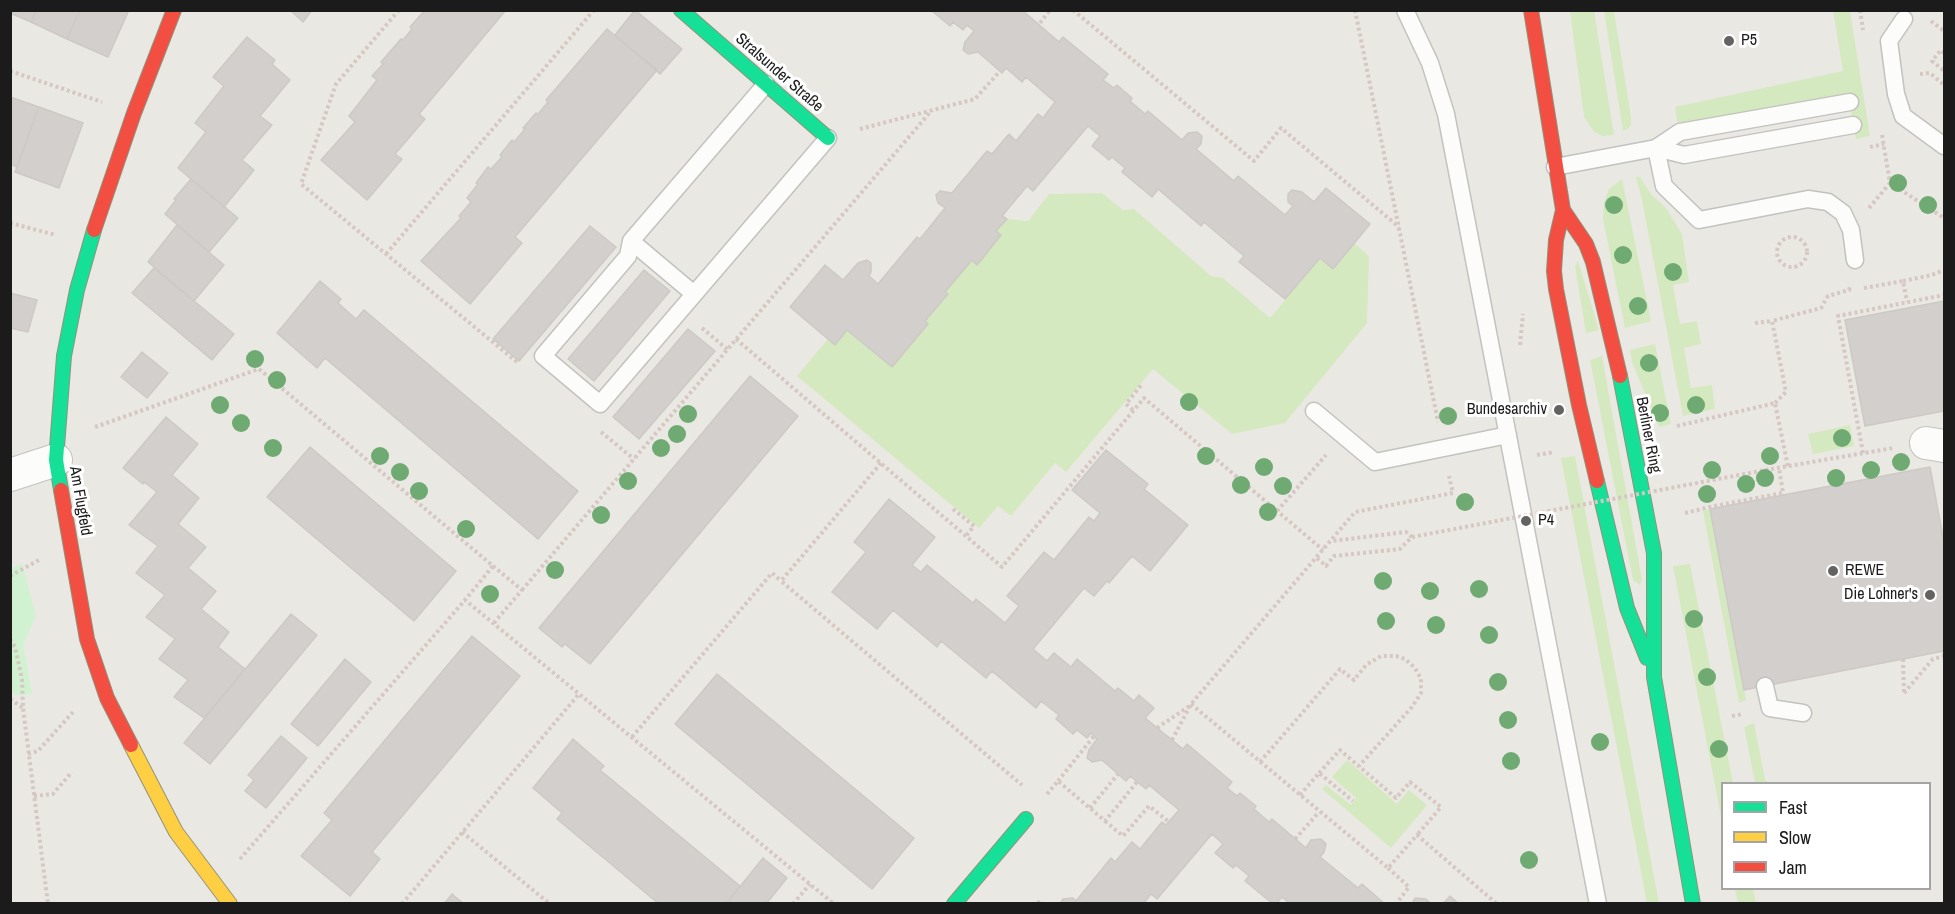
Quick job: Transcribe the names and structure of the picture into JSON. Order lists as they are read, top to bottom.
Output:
{
  "streets": {
    "street": ["Stralsunder Straße", "Berliner Ring", "Am Flugfeld"]
  },
  "places": [
    "P5",
    "Bundesarchiv",
    "P4",
    "REWE",
    "Die Lohner's"
  ],
  "legend": ["Fast", "Slow", "Jam"]
}
